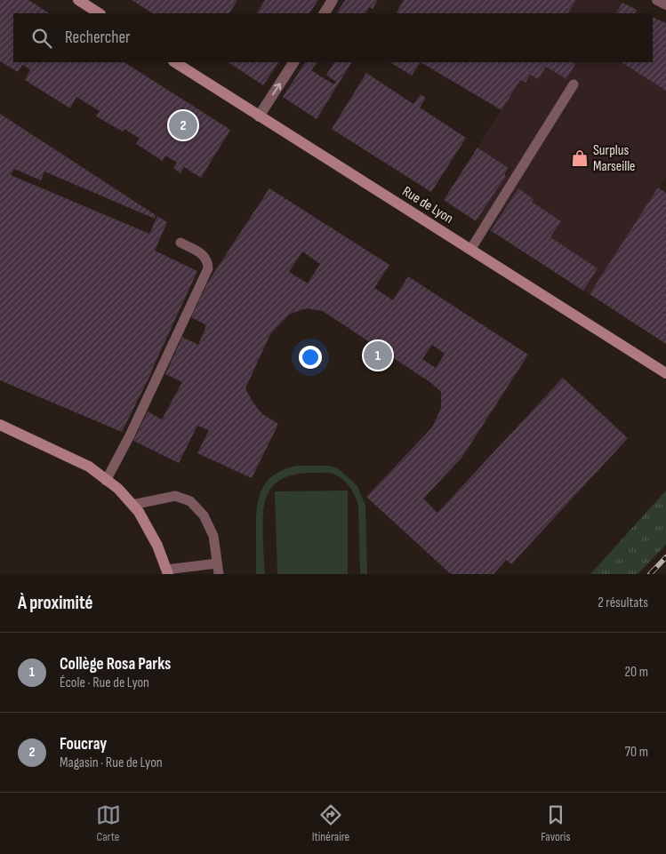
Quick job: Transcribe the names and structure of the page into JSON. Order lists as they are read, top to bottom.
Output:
{
  "streets": {
    "street": ["Rue de Lyon"]
  },
  "places": {
    "shop": ["Surplus Marseille"]
  },
  "page": {
    "search": "Rechercher",
    "pins": ["2", "1"],
    "heading": ["À proximité", "2 résultats"],
    "list": [
      {
        "mark": "1",
        "name": "Collège Rosa Parks",
        "note": "École · Rue de Lyon",
        "value": "20 m"
      },
      {
        "mark": "2",
        "name": "Foucray",
        "note": "Magasin · Rue de Lyon",
        "value": "70 m"
      }
    ],
    "nav": ["Carte", "Itinéraire", "Favoris"]
  }
}
